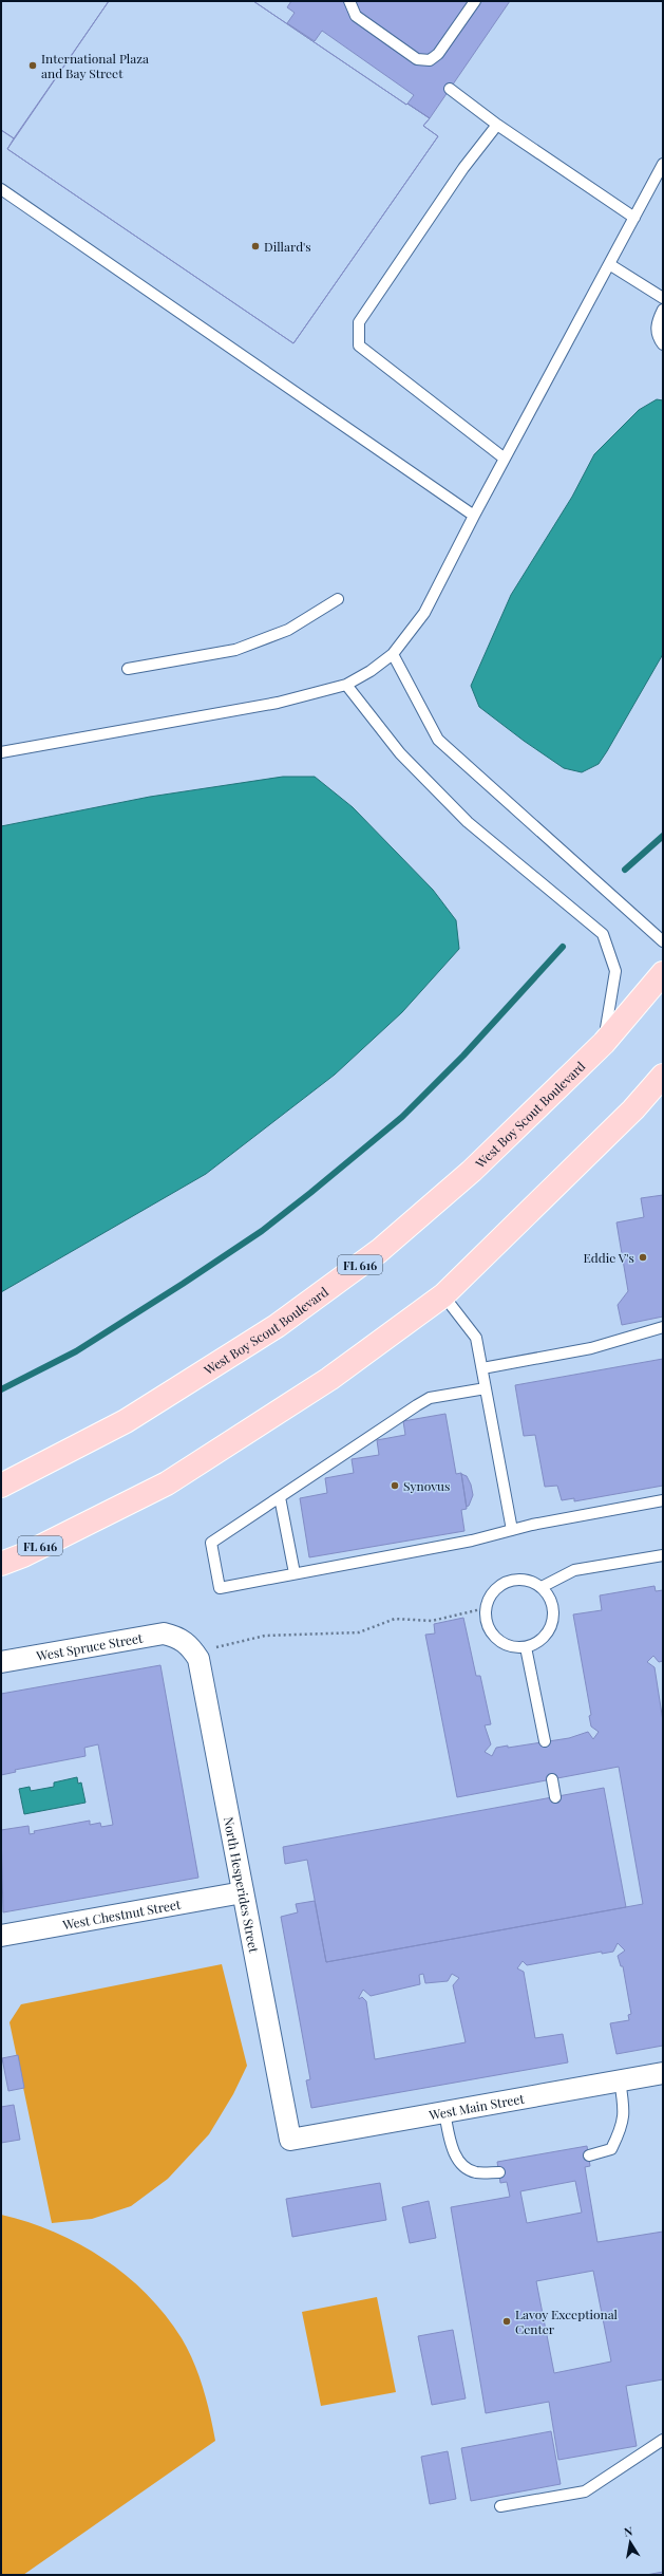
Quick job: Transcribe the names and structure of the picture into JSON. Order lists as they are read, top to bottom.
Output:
{
  "streets": {
    "main road": ["West Boy Scout Boulevard", "FL 616"],
    "street": [
      "West Spruce Street",
      "North Hesperides Street",
      "West Chestnut Street",
      "West Main Street"
    ]
  },
  "crossings": [
    ["West Spruce Street", "North Hesperides Street"],
    ["North Hesperides Street", "West Chestnut Street"],
    ["North Hesperides Street", "West Main Street"]
  ],
  "places": [
    "International Plaza and Bay Street",
    "Dillard's",
    "Eddie V's",
    "Synovus",
    "Lavoy Exceptional Center"
  ],
  "north": "top"
}
